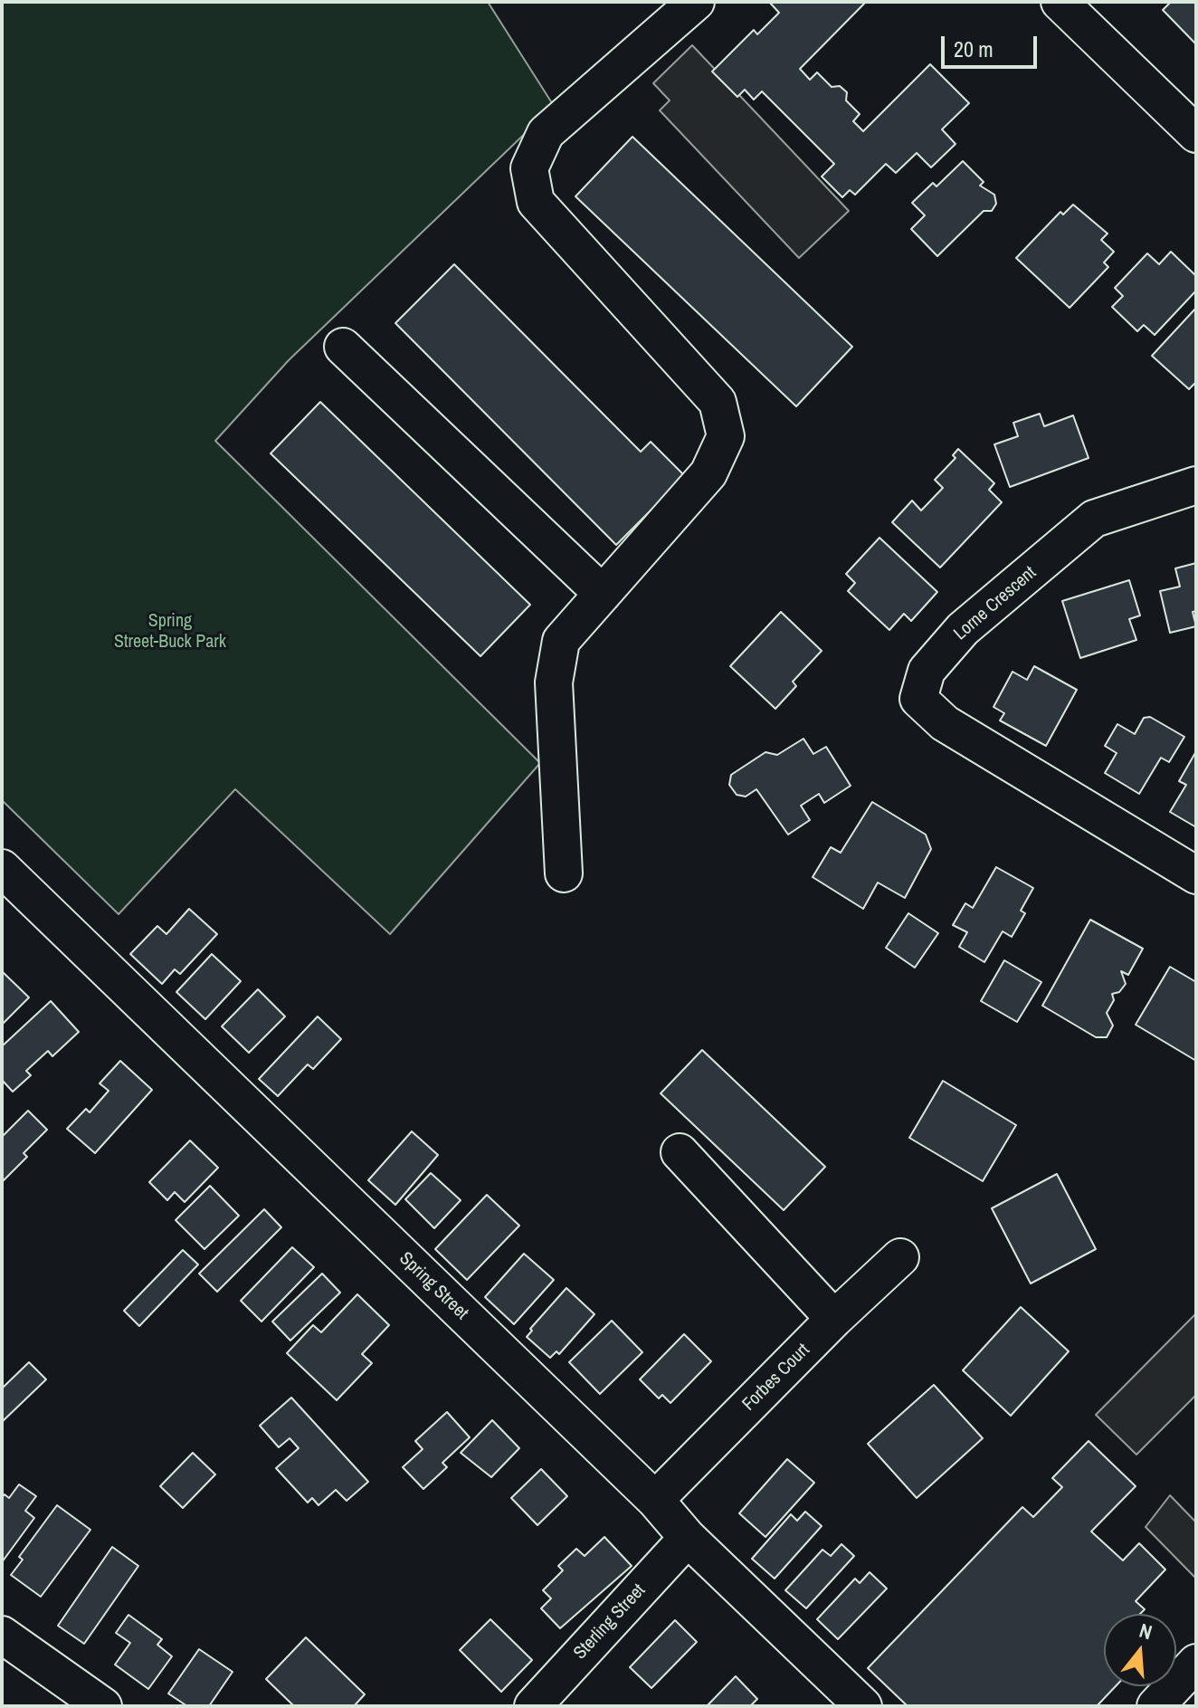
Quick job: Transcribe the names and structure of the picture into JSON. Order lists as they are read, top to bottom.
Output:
{
  "streets": {
    "street": [
      "Lorne Crescent",
      "Spring Street",
      "Forbes Court",
      "Sterling Street"
    ]
  },
  "crossings": [
    ["Spring Street", "Forbes Court"],
    ["Spring Street", "Sterling Street"]
  ],
  "parks": ["Spring Street-Buck Park"],
  "scale_bar": "20 m",
  "north": "top"
}
